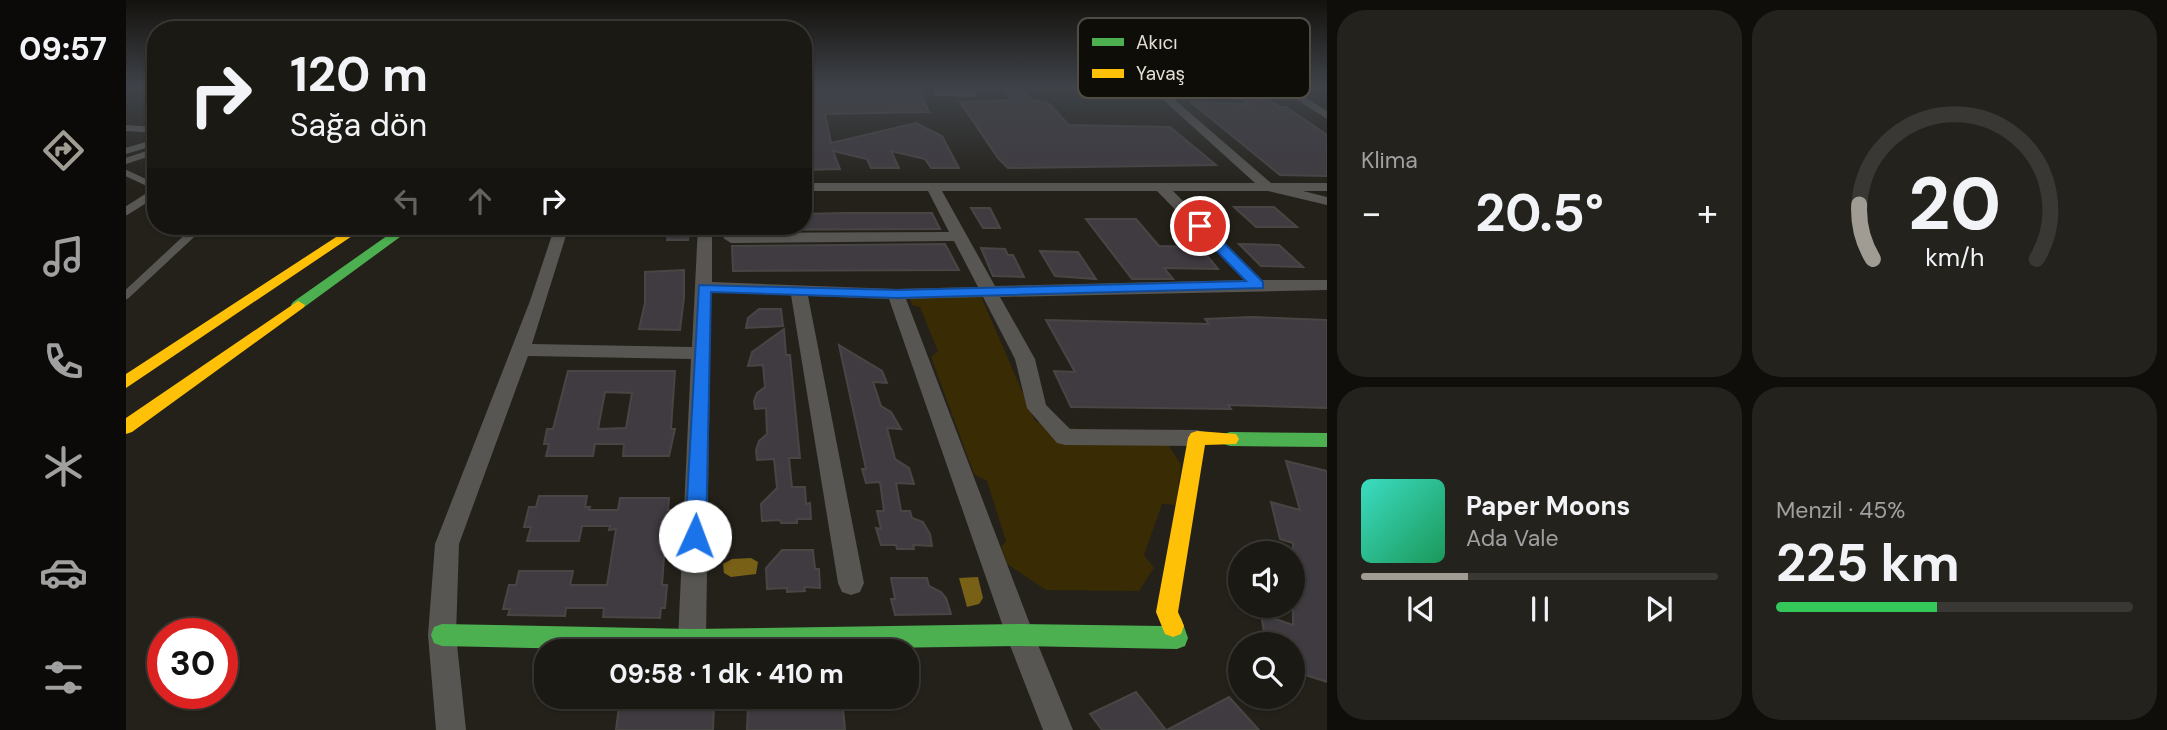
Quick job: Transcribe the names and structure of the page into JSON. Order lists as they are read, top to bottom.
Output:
{
  "legend": ["Akıcı", "Yavaş"],
  "page": {
    "tabs": "09:57",
    "tile": [
      "Klima",
      ["Menzil · 45%", "225 km"]
    ],
    "turn": ["120 m", "Sağa dön"],
    "heat": ["−", "20.5°", "+"],
    "song": ["Paper Moons", "Ada Vale"],
    "limit": "30",
    "trip": "09:58 · 1 dk · 410 m",
    "gauge": ["20", "km/h"]
  }
}
